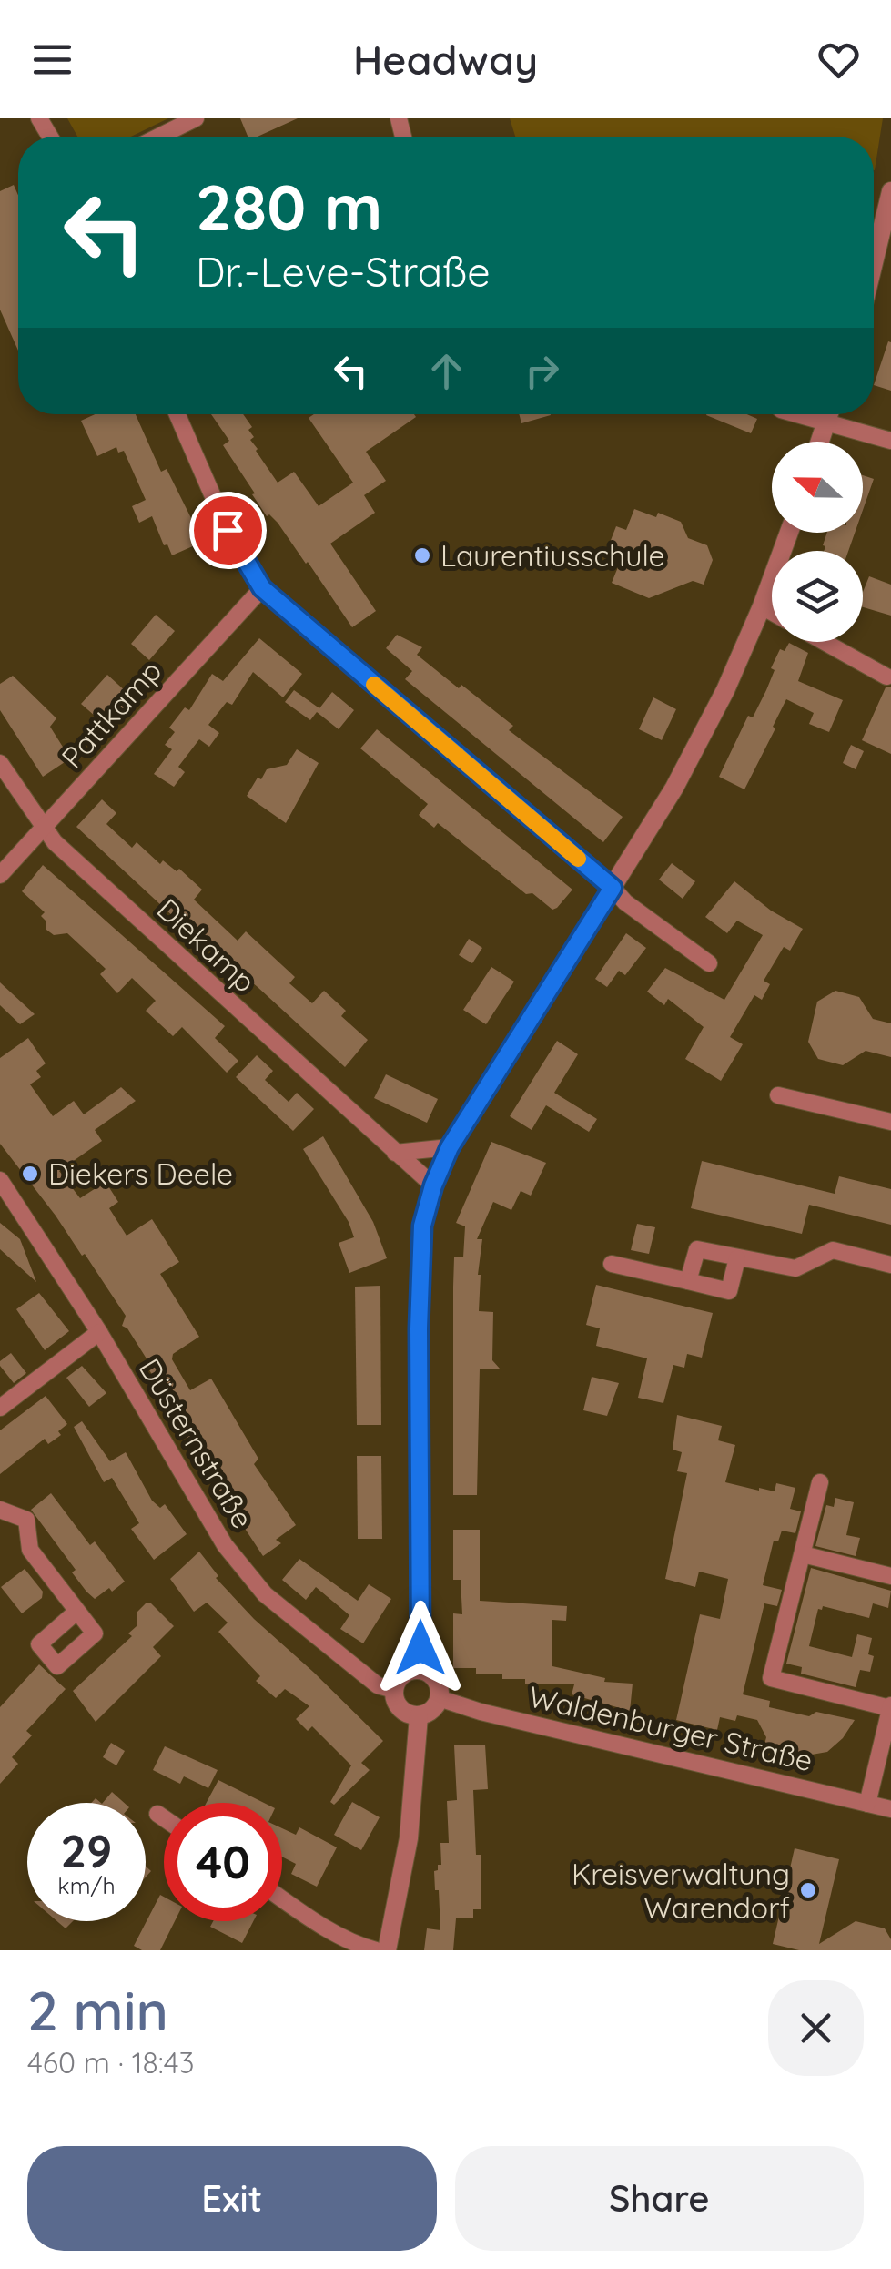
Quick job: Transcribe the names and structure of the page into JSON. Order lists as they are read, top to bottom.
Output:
{
  "streets": {
    "street": [
      "Pattkamp",
      "Diekamp",
      "Düsternstraße",
      "Waldenburger Straße"
    ]
  },
  "crossings": [
    ["Pattkamp", "Diekamp"],
    ["Düsternstraße", "Waldenburger Straße"]
  ],
  "places": ["Laurentiusschule", "Diekers Deele", "Kreisverwaltung Warendorf"],
  "north": "left",
  "page": {
    "header": "Headway",
    "turn": ["280 m", "Dr.-Leve-Straße"],
    "speed": "29 km/h",
    "limit": "40",
    "heading": ["2 min", "460 m · 18:43"],
    "buttons": ["Exit", "Share"]
  }
}
